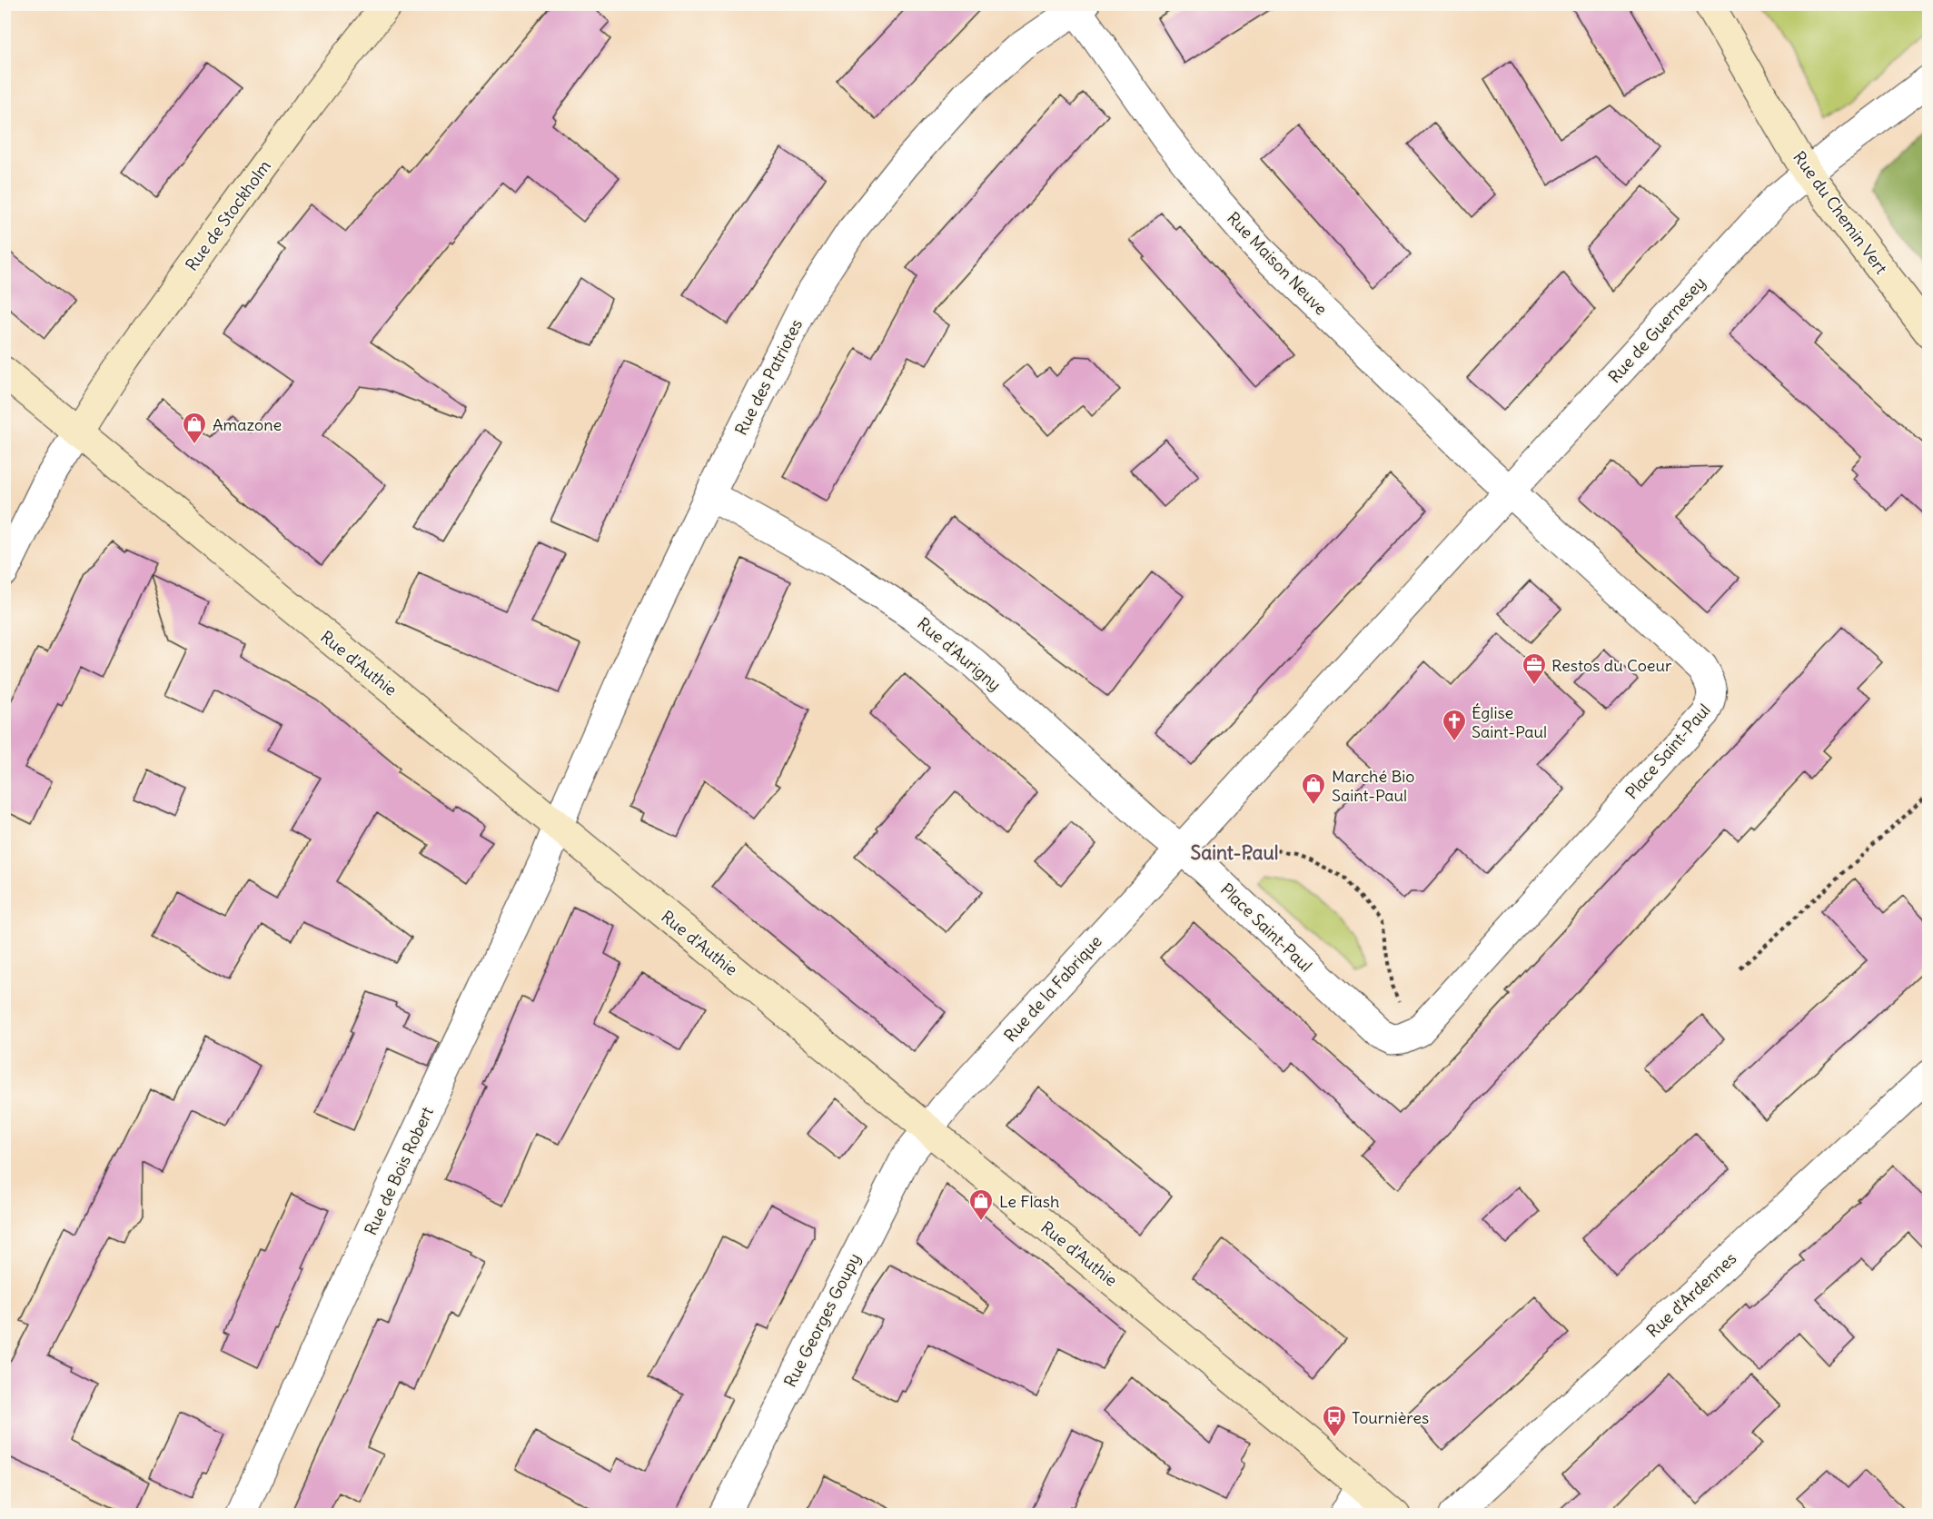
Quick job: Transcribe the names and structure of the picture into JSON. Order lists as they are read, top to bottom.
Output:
{
  "streets": {
    "street": [
      "Rue du Chemin Vert",
      "Rue de Stockholm",
      "Rue Maison Neuve",
      "Rue de Guernesey",
      "Rue des Patriotes",
      "Rue d'Aurigny",
      "Rue d'Authie",
      "Place Saint-Paul",
      "Rue de la Fabrique",
      "Rue de Bois Robert",
      "Rue d'Ardennes",
      "Rue Georges Goupy"
    ]
  },
  "crossings": [
    ["Rue du Chemin Vert", "Rue de Guernesey"],
    ["Rue de Stockholm", "Rue d'Authie"],
    ["Rue Maison Neuve", "Rue de Guernesey"],
    ["Rue Maison Neuve", "Rue des Patriotes"],
    ["Rue Maison Neuve", "Place Saint-Paul"],
    ["Rue de Guernesey", "Place Saint-Paul"],
    ["Rue des Patriotes", "Rue d'Aurigny"],
    ["Rue des Patriotes", "Rue d'Authie"],
    ["Rue des Patriotes", "Rue de Bois Robert"],
    ["Rue d'Aurigny", "Place Saint-Paul"],
    ["Rue d'Aurigny", "Rue de la Fabrique"],
    ["Rue d'Authie", "Rue de la Fabrique"],
    ["Rue d'Authie", "Rue de Bois Robert"],
    ["Rue d'Authie", "Rue Georges Goupy"],
    ["Place Saint-Paul", "Rue de la Fabrique"],
    ["Rue de la Fabrique", "Rue Georges Goupy"]
  ],
  "districts": ["Saint-Paul"],
  "places": {
    "shop": ["Amazone", "Marché Bio Saint-Paul", "Le Flash"],
    "office": ["Restos du Coeur"],
    "church": ["Église Saint-Paul"],
    "bus stop": ["Tournières"]
  }
}
